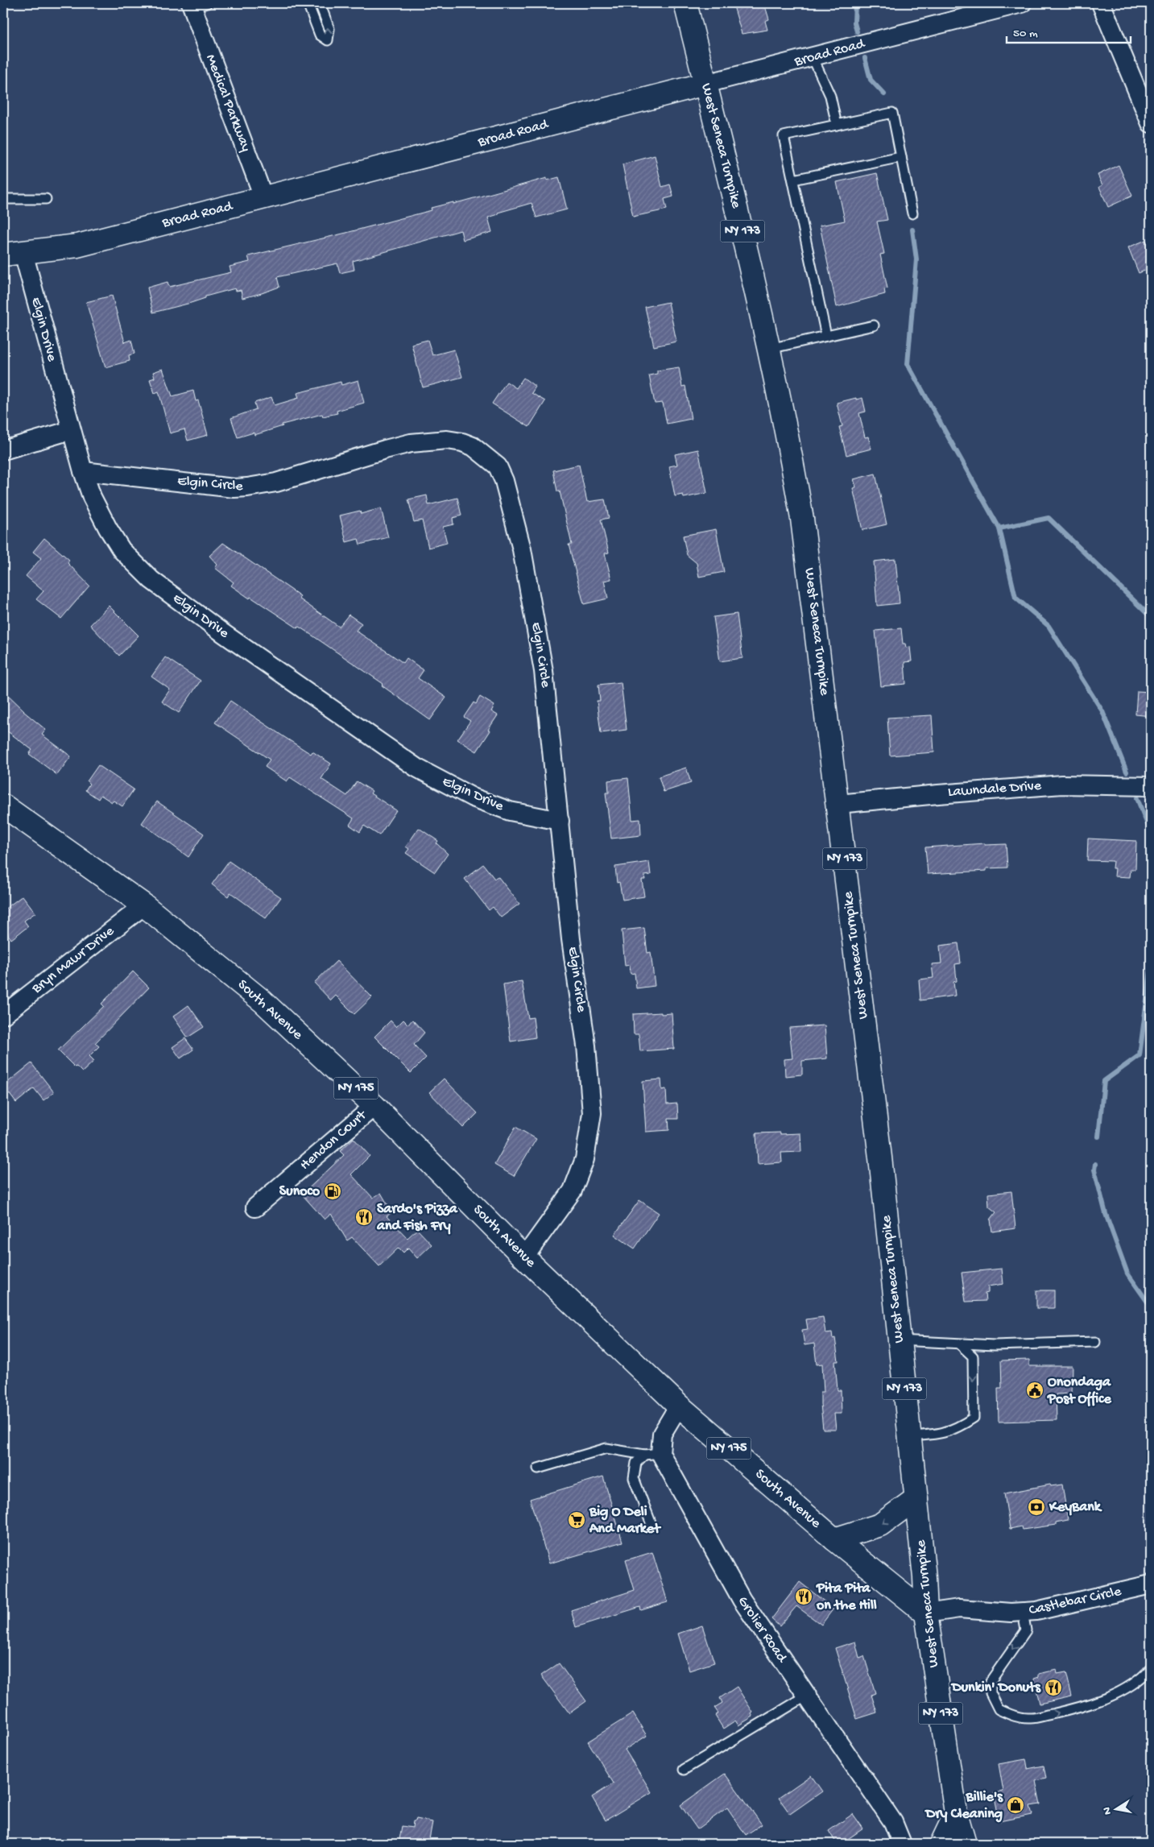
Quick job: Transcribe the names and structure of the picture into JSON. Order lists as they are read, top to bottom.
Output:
{
  "streets": {
    "main road": [
      "Broad Road",
      "West Seneca Turnpike",
      "NY 173",
      "South Avenue",
      "NY 175"
    ],
    "street": [
      "Medical Parkway",
      "Elgin Drive",
      "Elgin Circle",
      "Lawndale Drive",
      "Bryn Mawr Drive",
      "Hendon Court",
      "Castlebar Circle",
      "Grolier Road"
    ]
  },
  "crossings": [
    ["Broad Road", "Medical Parkway"],
    ["Broad Road", "West Seneca Turnpike"],
    ["Broad Road", "Elgin Drive"],
    ["West Seneca Turnpike", "Lawndale Drive"],
    ["West Seneca Turnpike", "South Avenue"],
    ["West Seneca Turnpike", "Castlebar Circle"],
    ["Elgin Drive", "Elgin Circle"],
    ["Elgin Circle", "South Avenue"],
    ["Bryn Mawr Drive", "South Avenue"],
    ["South Avenue", "Hendon Court"],
    ["South Avenue", "Castlebar Circle"]
  ],
  "places": {
    "fuel station": ["Sunoco"],
    "restaurant": ["Sardo's Pizza and Fish Fry", "Pita Pita on the Hill", "Dunkin' Donuts"],
    "public building": ["Onondaga Post Office"],
    "bank": ["KeyBank"],
    "supermarket": ["Big O Deli And Market"],
    "shop": ["Billie's Dry Cleaning"]
  },
  "scale_bar": "50 m",
  "north": "left"
}
